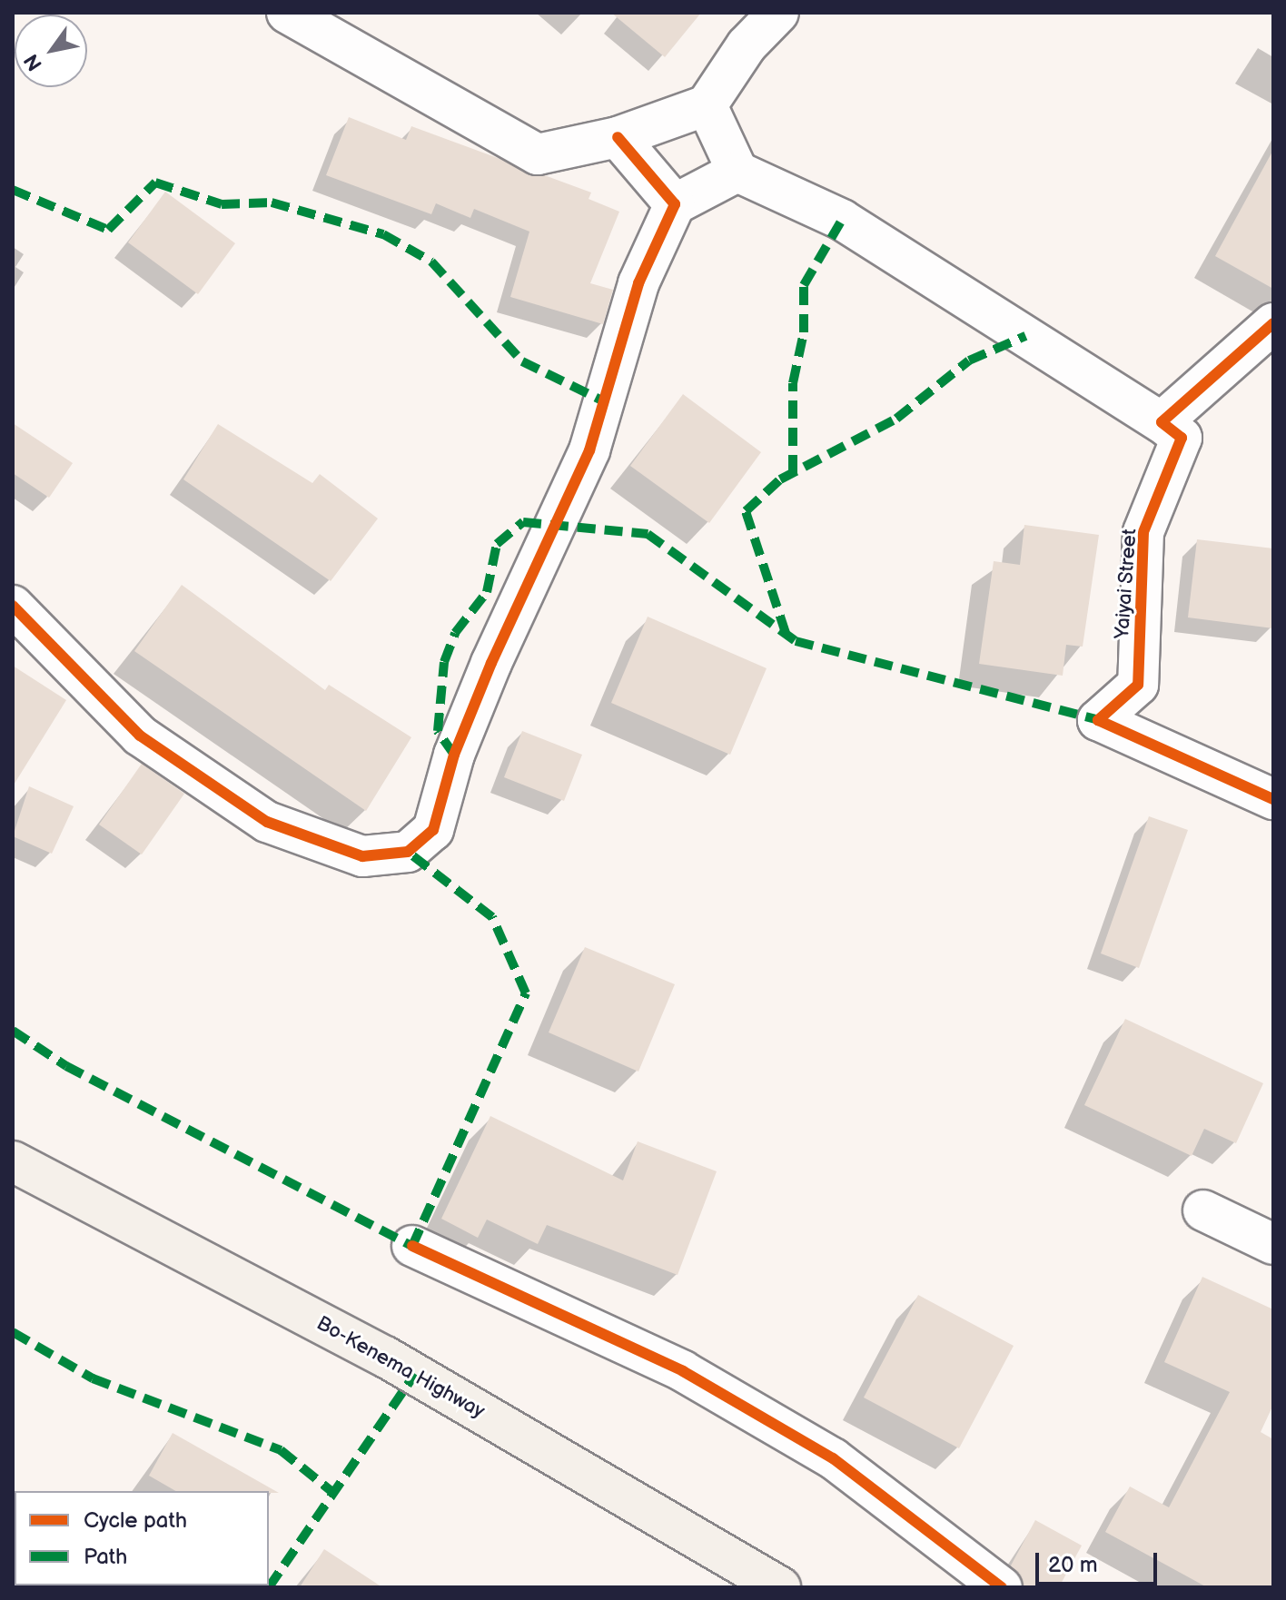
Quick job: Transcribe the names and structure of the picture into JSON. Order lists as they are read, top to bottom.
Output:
{
  "streets": {
    "highway": ["Bo-Kenema Highway"],
    "street": ["Yaiyai Street"]
  },
  "legend": ["Cycle path", "Path"],
  "scale_bar": "20 m",
  "north": "bottom left"
}
